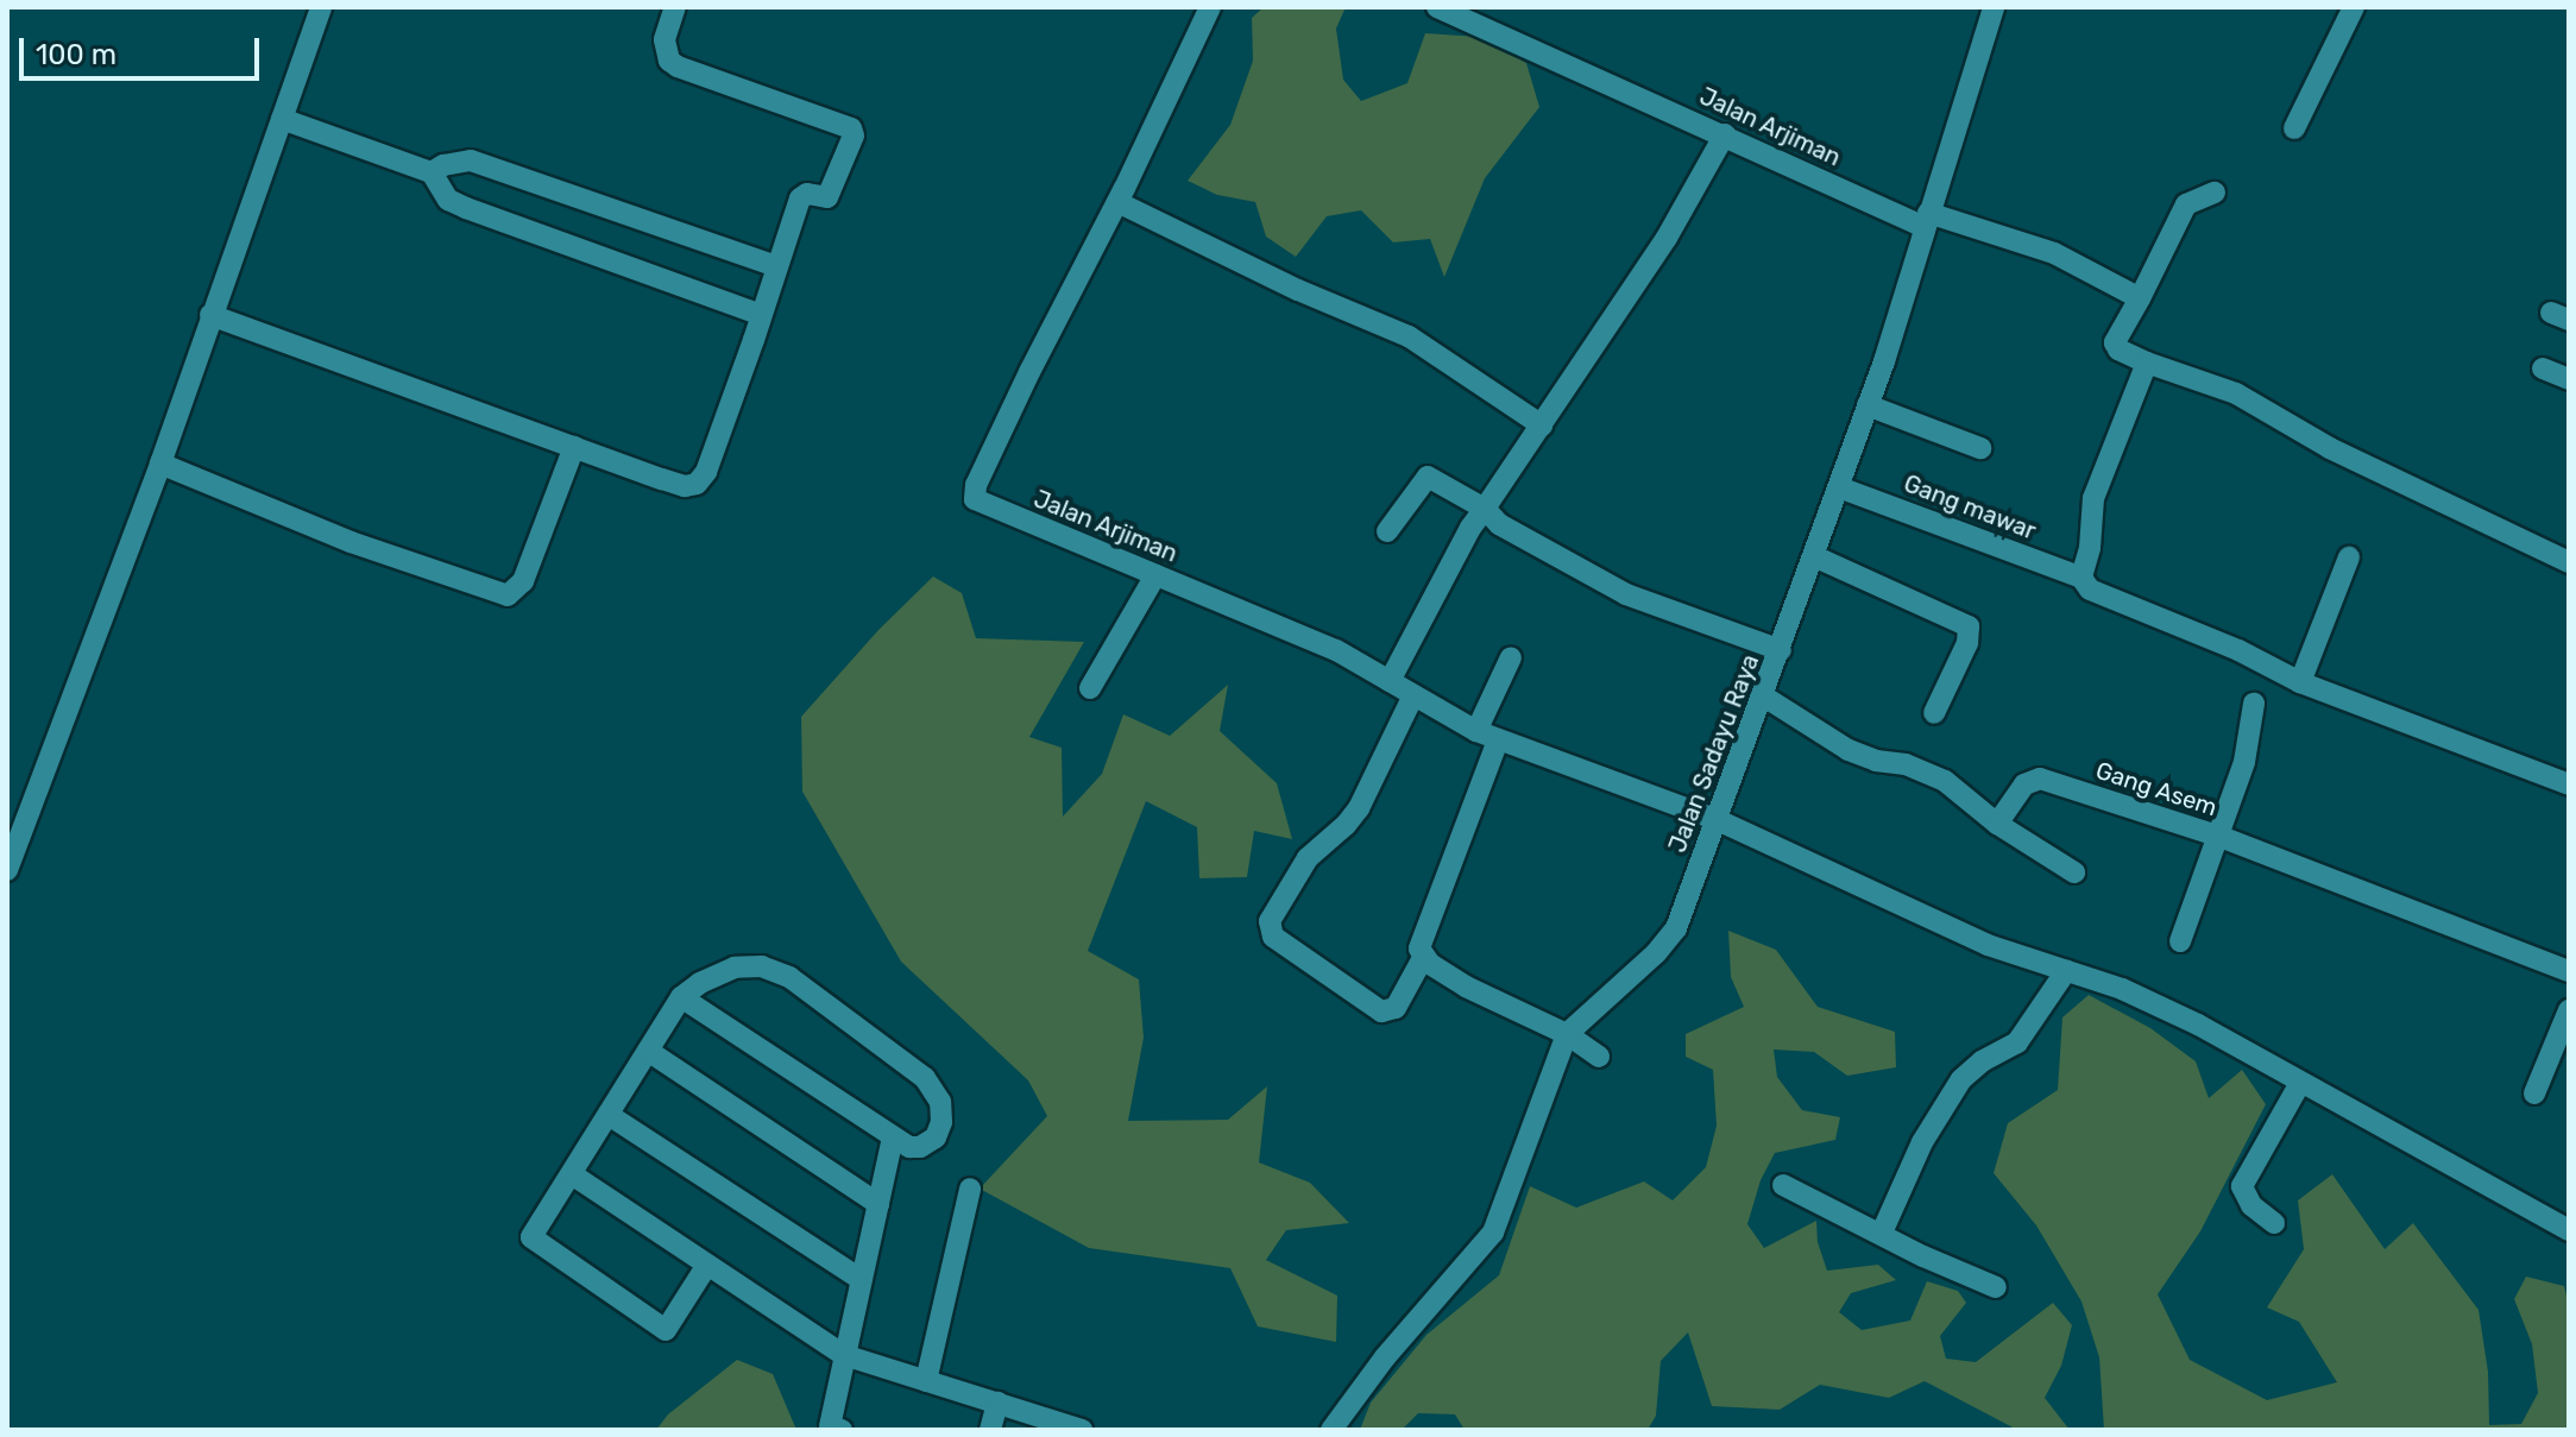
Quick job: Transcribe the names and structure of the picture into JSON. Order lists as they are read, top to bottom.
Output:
{
  "streets": {
    "street": [
      "Jalan Arjiman",
      "Gang mawar",
      "Jalan Sadayu Raya",
      "Gang Asem"
    ]
  },
  "crossings": [
    ["Jalan Arjiman", "Jalan Sadayu Raya"],
    ["Gang mawar", "Jalan Sadayu Raya"]
  ],
  "scale_bar": "100 m"
}
